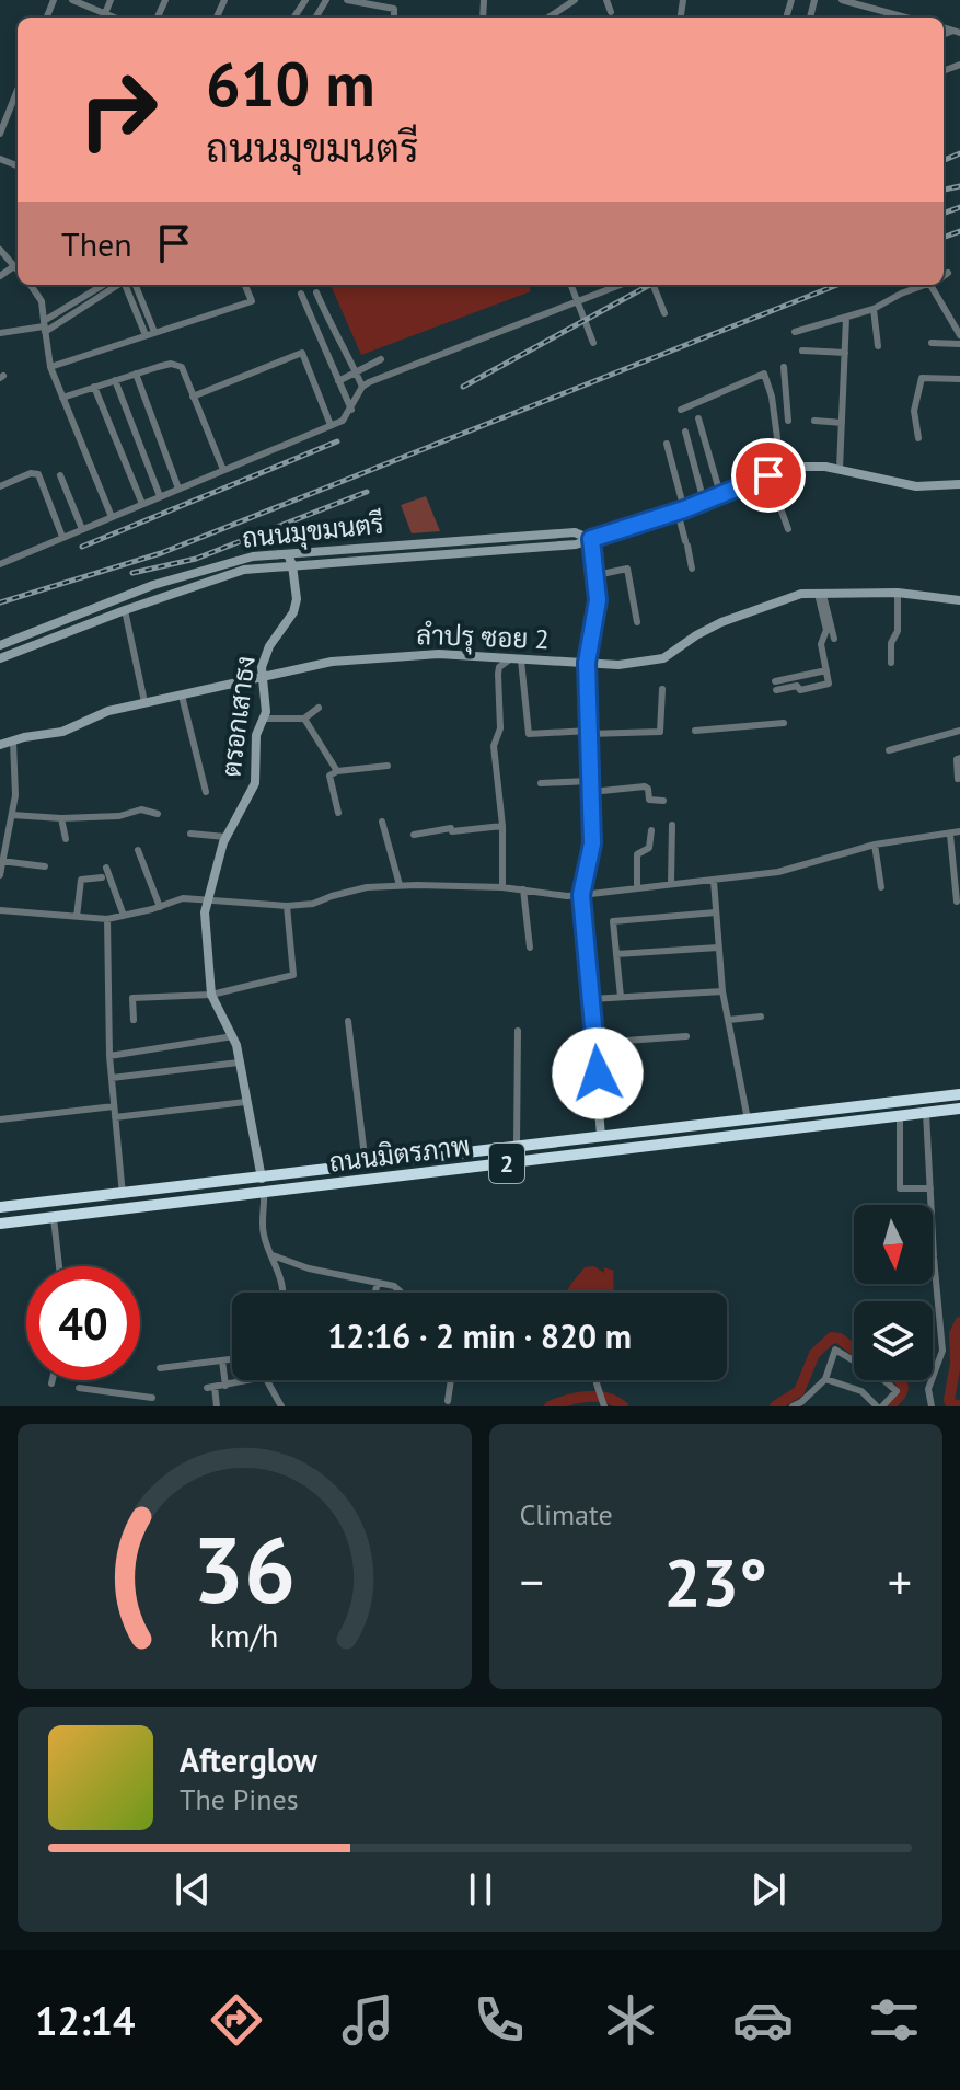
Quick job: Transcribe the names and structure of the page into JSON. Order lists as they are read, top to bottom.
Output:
{
  "streets": {
    "highway": ["ถนนมิตรภาพ", "2"],
    "street": ["ถนนมุขมนตรี", "ลำปรุ ซอย 2", "ตรอกเสาธง"]
  },
  "crossings": [
    ["ถนนมุขมนตรี", "ตรอกเสาธง"],
    ["ลำปรุ ซอย 2", "ตรอกเสาธง"],
    ["ตรอกเสาธง", "ถนนมิตรภาพ"]
  ],
  "north": "bottom",
  "page": {
    "turn": ["610 m", "ถนนมุขมนตรี"],
    "then": "Then",
    "limit": "40",
    "trip": "12:16 · 2 min · 820 m",
    "tile": "Climate",
    "heat": ["−", "23°", "+"],
    "song": ["Afterglow", "The Pines"],
    "tabs": "12:14",
    "gauge": ["36", "km/h"]
  }
}
